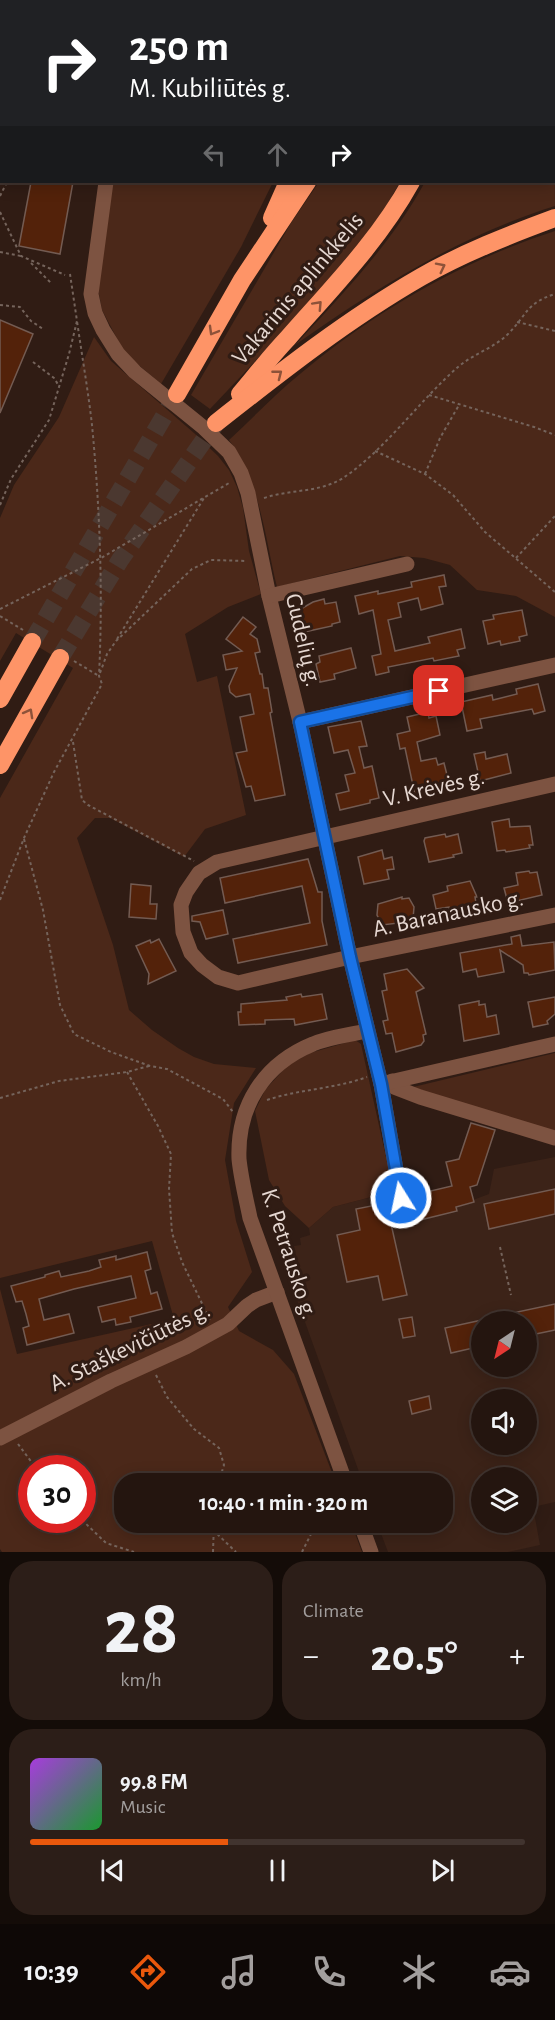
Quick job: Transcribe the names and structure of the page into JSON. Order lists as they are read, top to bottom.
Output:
{
  "streets": {
    "highway": ["Vakarinis aplinkkelis"],
    "street": [
      "Gudelių g.",
      "V. Krėvės g.",
      "A. Baranausko g.",
      "K. Petrausko g.",
      "A. Staškevičiūtės g."
    ]
  },
  "crossings": [
    ["Gudelių g.", "V. Krėvės g."],
    ["Gudelių g.", "A. Baranausko g."],
    ["Gudelių g.", "K. Petrausko g."],
    ["V. Krėvės g.", "A. Baranausko g."],
    ["K. Petrausko g.", "A. Staškevičiūtės g."]
  ],
  "north": "bottom left",
  "page": {
    "turn": ["250 m", "M. Kubiliūtės g."],
    "limit": "30",
    "trip": "10:40 · 1 min · 320 m",
    "tile": [
      ["28", "km/h"],
      "Climate"
    ],
    "heat": ["−", "20.5°", "+"],
    "song": ["99.8 FM", "Music"],
    "tabs": "10:39"
  }
}
